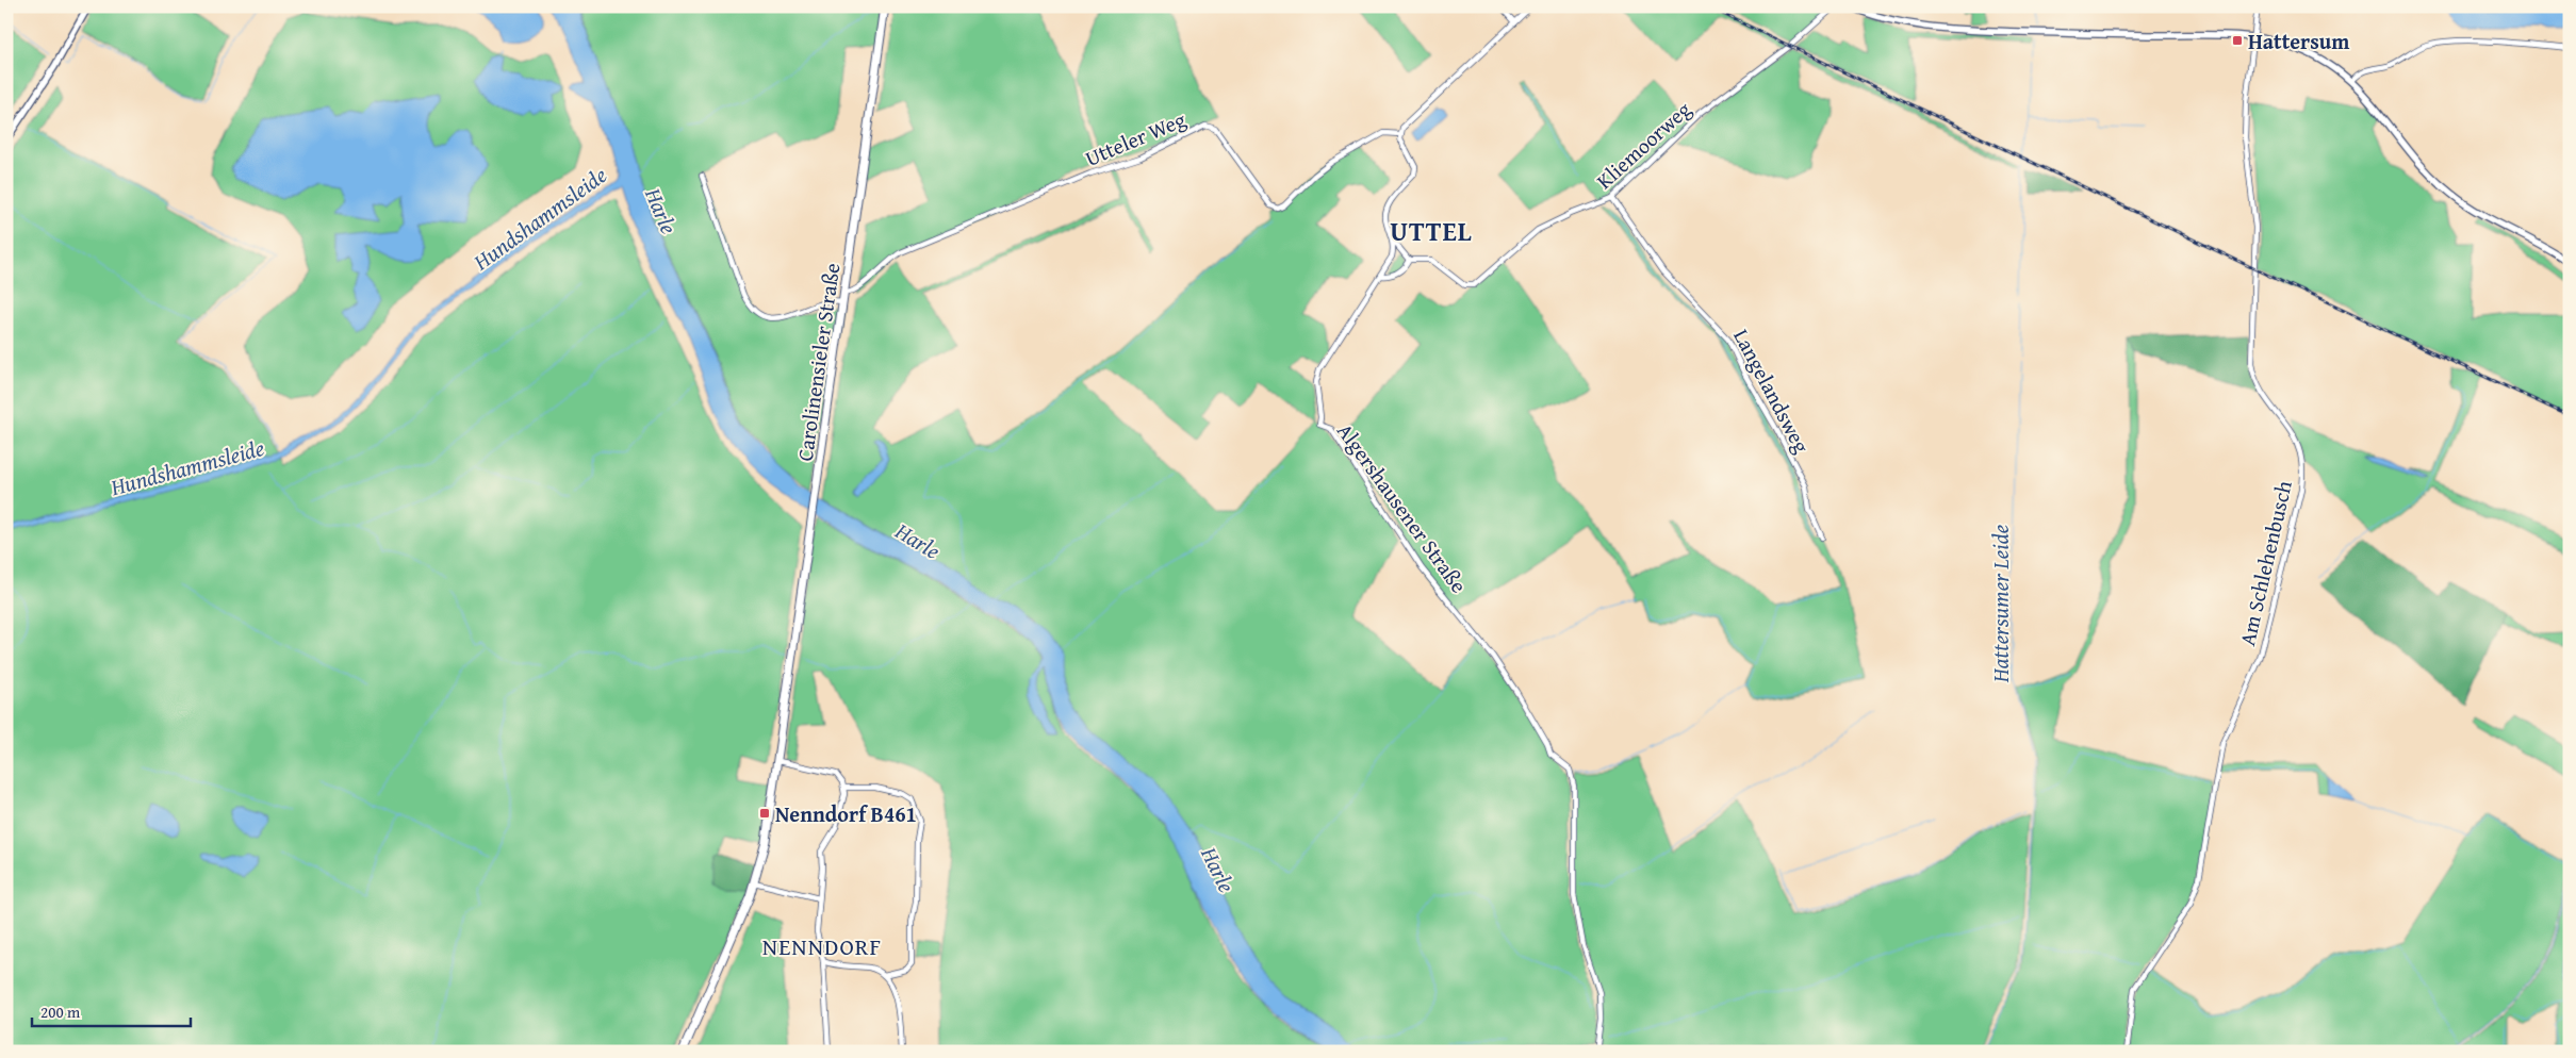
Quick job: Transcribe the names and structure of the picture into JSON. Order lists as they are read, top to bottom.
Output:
{
  "streets": {
    "main road": ["Carolinensieler Straße"],
    "street": [
      "Utteler Weg",
      "Kliemoorweg",
      "Langelandsweg",
      "Algershausener Straße",
      "Am Schlehenbusch"
    ]
  },
  "crossings": [
    ["Utteler Weg", "Carolinensieler Straße"],
    ["Kliemoorweg", "Langelandsweg"]
  ],
  "districts": ["UTTEL", "NENNDORF"],
  "water": ["Harle", "Hundshammsleide", "Hattersumer Leide"],
  "places": {
    "transit": ["Hattersum", "Nenndorf B461"]
  },
  "scale_bar": "200 m"
}
